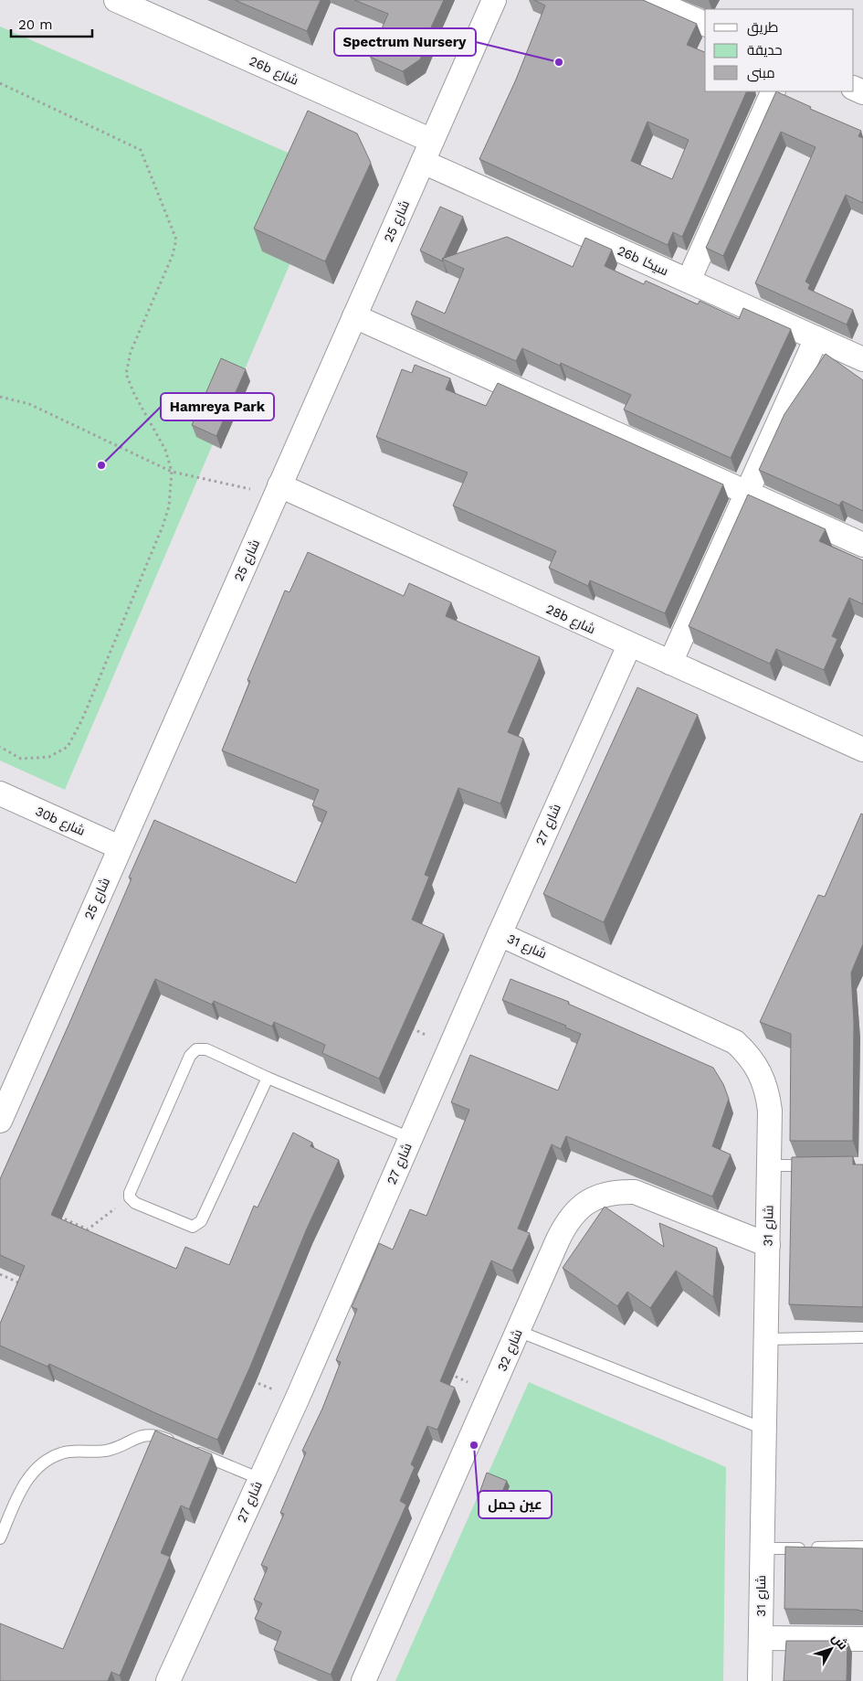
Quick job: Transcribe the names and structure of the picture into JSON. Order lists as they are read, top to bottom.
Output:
{
  "streets": {
    "street": [
      "26b شارع",
      "شارع 25",
      "26b سيكا",
      "28b شارع",
      "30b شارع",
      "شارع 27",
      "شارع 31",
      "شارع 32"
    ]
  },
  "crossings": [
    ["26b شارع", "شارع 25"],
    ["26b شارع", "26b سيكا"],
    ["شارع 25", "26b سيكا"],
    ["شارع 25", "28b شارع"],
    ["شارع 25", "30b شارع"],
    ["28b شارع", "شارع 27"],
    ["شارع 27", "شارع 31"],
    ["شارع 31", "شارع 32"]
  ],
  "places": ["Spectrum Nursery", "Hamreya Park", "عين جمل"],
  "legend": ["طريق", "حديقة", "مبنى"],
  "scale_bar": "20 m",
  "north": "top right"
}
